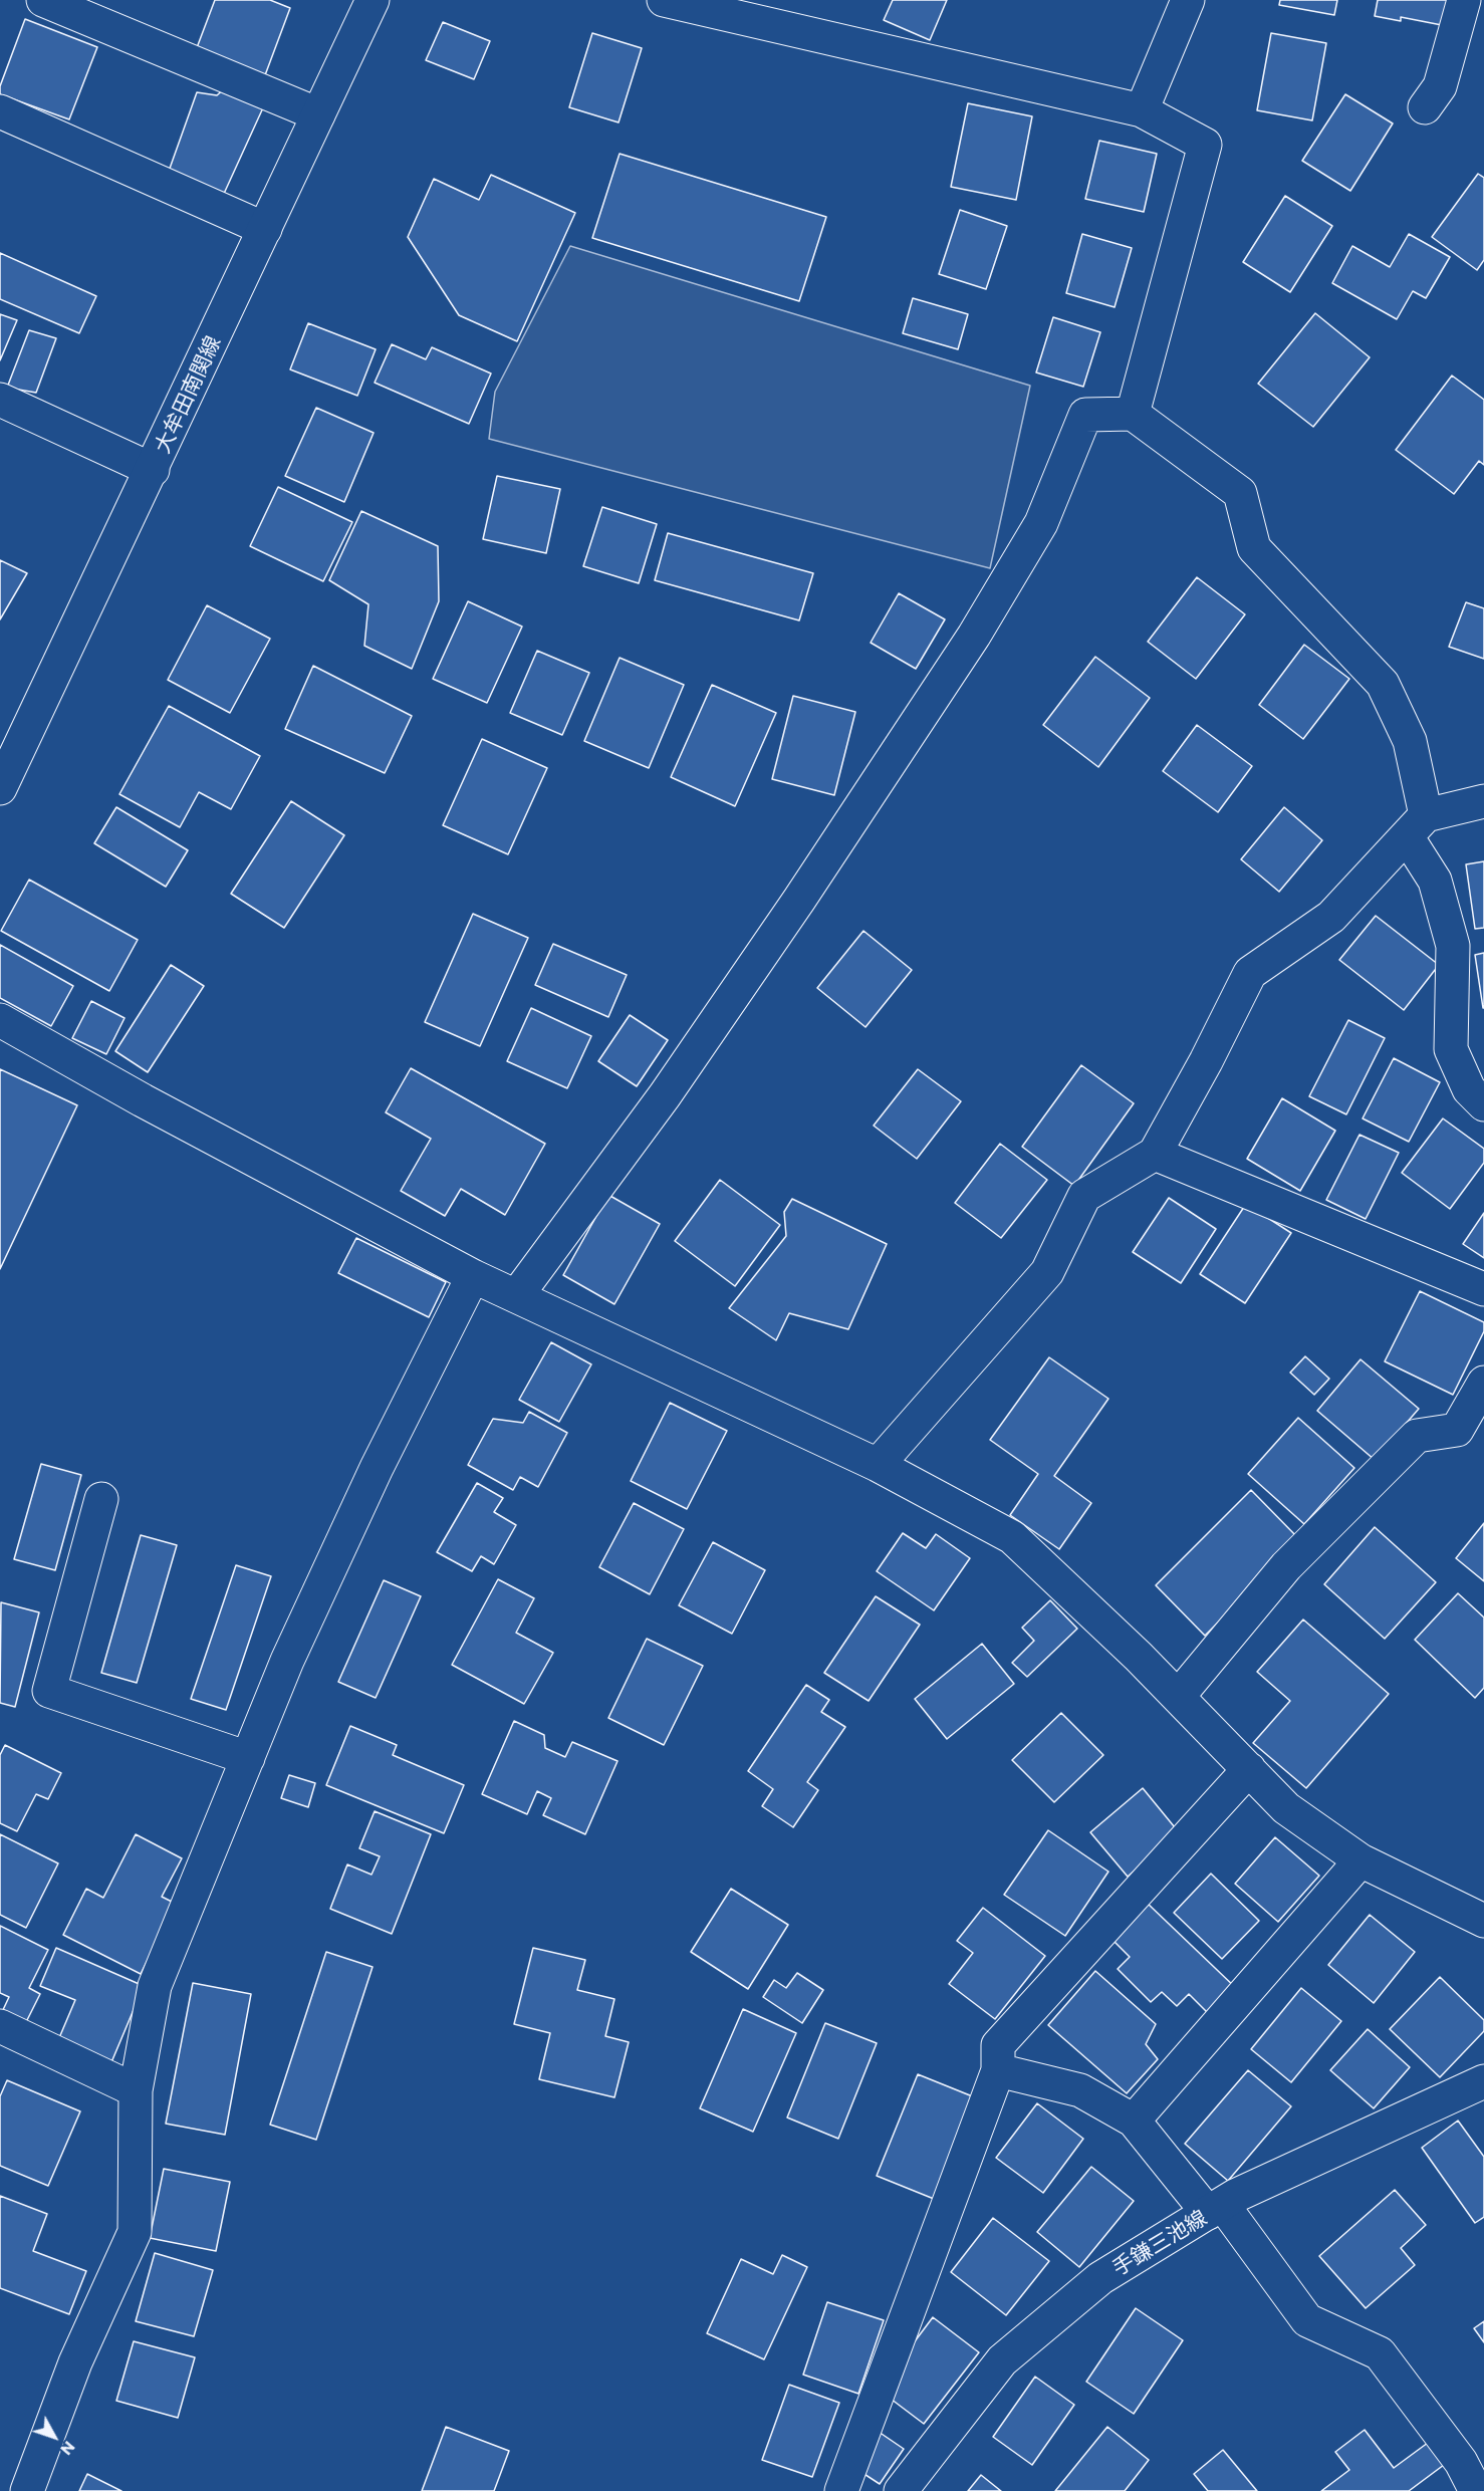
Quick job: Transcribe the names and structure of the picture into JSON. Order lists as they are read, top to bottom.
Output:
{
  "streets": {
    "street": ["大牟田南関線", "手鎌三池線"]
  },
  "north": "bottom right"
}
